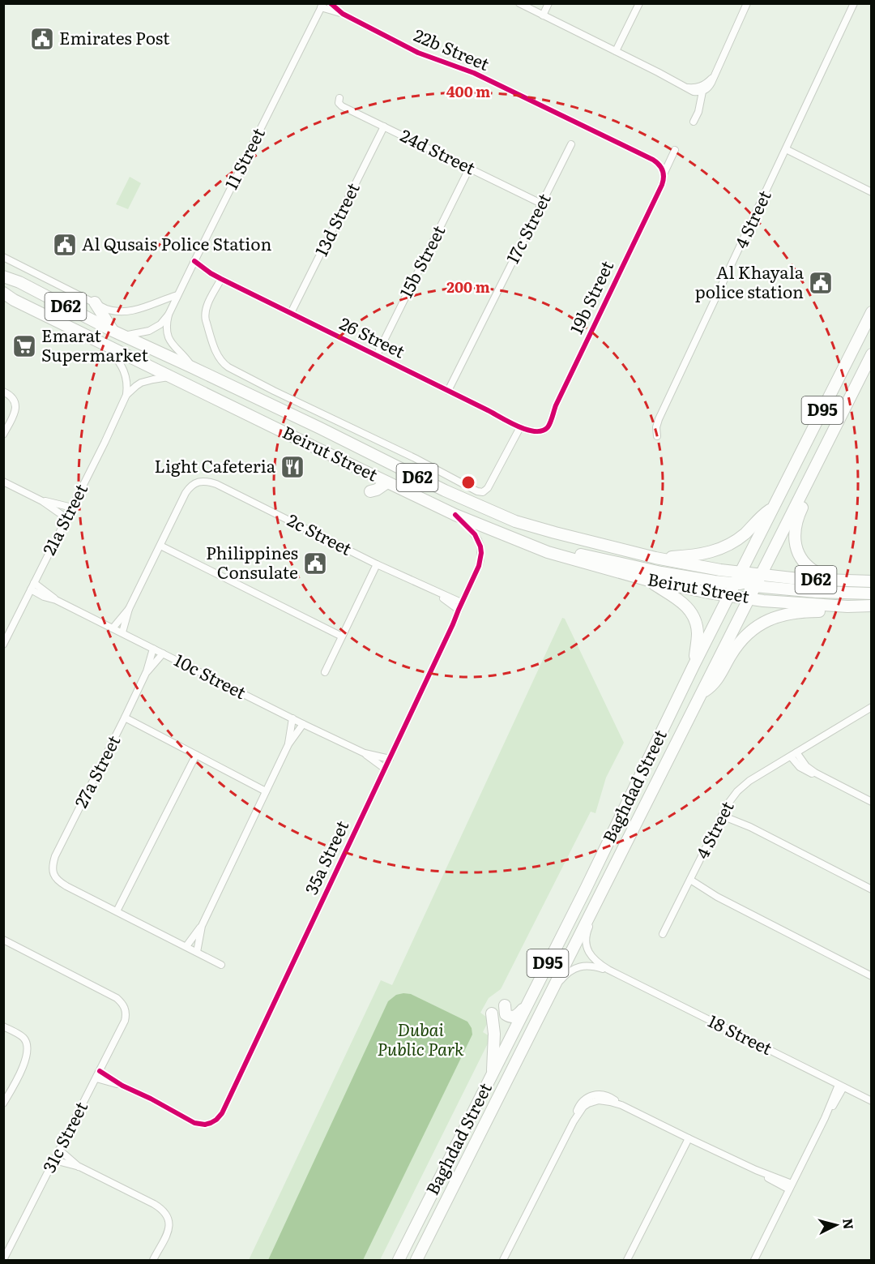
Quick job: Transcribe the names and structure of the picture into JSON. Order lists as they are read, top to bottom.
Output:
{
  "streets": {
    "main road": [
      "D62",
      "D95",
      "Beirut Street",
      "Baghdad Street"
    ],
    "street": [
      "22b Street",
      "24d Street",
      "11 Street",
      "13d Street",
      "4 Street",
      "17c Street",
      "15b Street",
      "19b Street",
      "26 Street",
      "21a Street",
      "2c Street",
      "10c Street",
      "27a Street",
      "35a Street",
      "18 Street",
      "31c Street"
    ]
  },
  "crossings": [
    ["22b Street", "11 Street"],
    ["22b Street", "19b Street"],
    ["24d Street", "13d Street"],
    ["24d Street", "17c Street"],
    ["24d Street", "15b Street"],
    ["11 Street", "26 Street"],
    ["11 Street", "Beirut Street"],
    ["13d Street", "26 Street"],
    ["17c Street", "26 Street"],
    ["15b Street", "26 Street"],
    ["19b Street", "26 Street"],
    ["Beirut Street", "21a Street"],
    ["Beirut Street", "Baghdad Street"],
    ["Beirut Street", "35a Street"],
    ["21a Street", "10c Street"],
    ["2c Street", "35a Street"],
    ["10c Street", "27a Street"],
    ["10c Street", "35a Street"],
    ["Baghdad Street", "18 Street"],
    ["35a Street", "31c Street"]
  ],
  "parks": ["Dubai Public Park"],
  "places": {
    "public building": [
      "Emirates Post",
      "Al Qusais Police Station",
      "Al Khayala police station",
      "Philippines Consulate"
    ],
    "supermarket": ["Emarat Supermarket"],
    "restaurant": ["Light Cafeteria"]
  },
  "north": "right",
  "rings": ["400 m", "200 m"]
}
